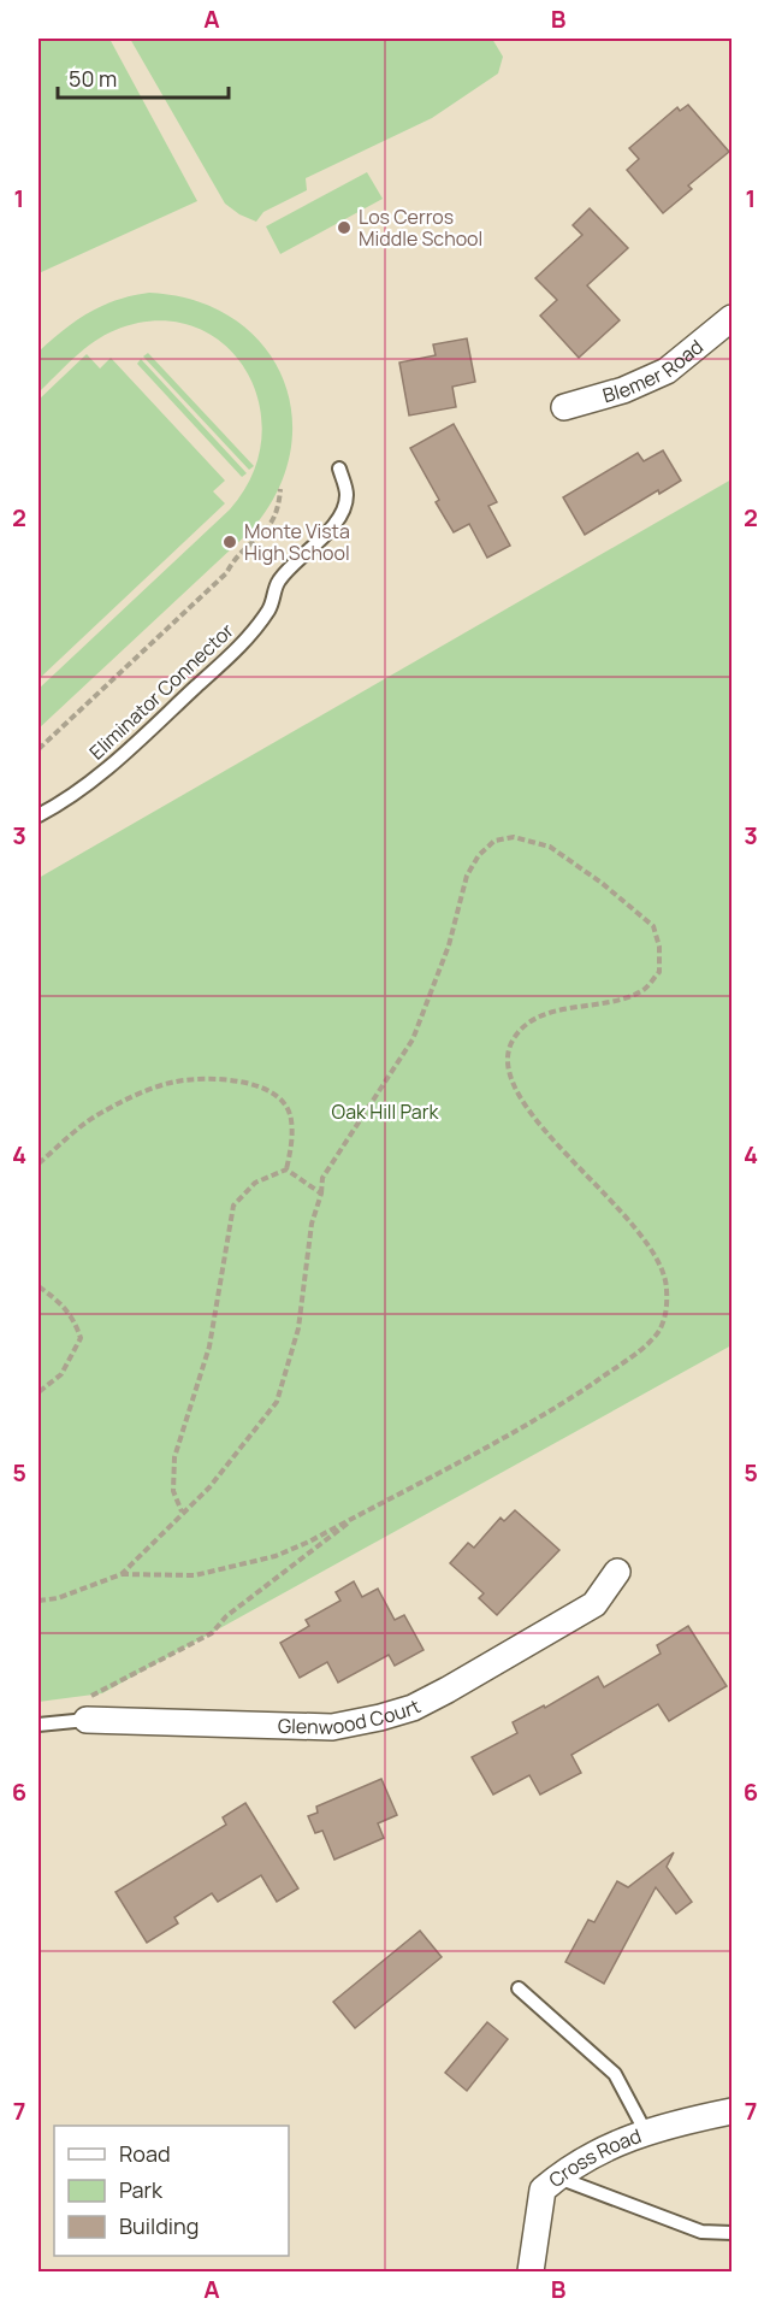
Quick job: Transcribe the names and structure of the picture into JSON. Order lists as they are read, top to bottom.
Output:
{
  "streets": {
    "street": ["Blemer Road", "Glenwood Court", "Cross Road"],
    "lane": ["Eliminator Connector"]
  },
  "parks": ["Oak Hill Park"],
  "places": ["Los Cerros Middle School", "Monte Vista High School"],
  "legend": ["Road", "Park", "Building"],
  "scale_bar": "50 m",
  "grid": {
    "columns": ["A", "B"],
    "rows": [
      "1",
      "2",
      "3",
      "4",
      "5",
      "6",
      "7"
    ]
  }
}
